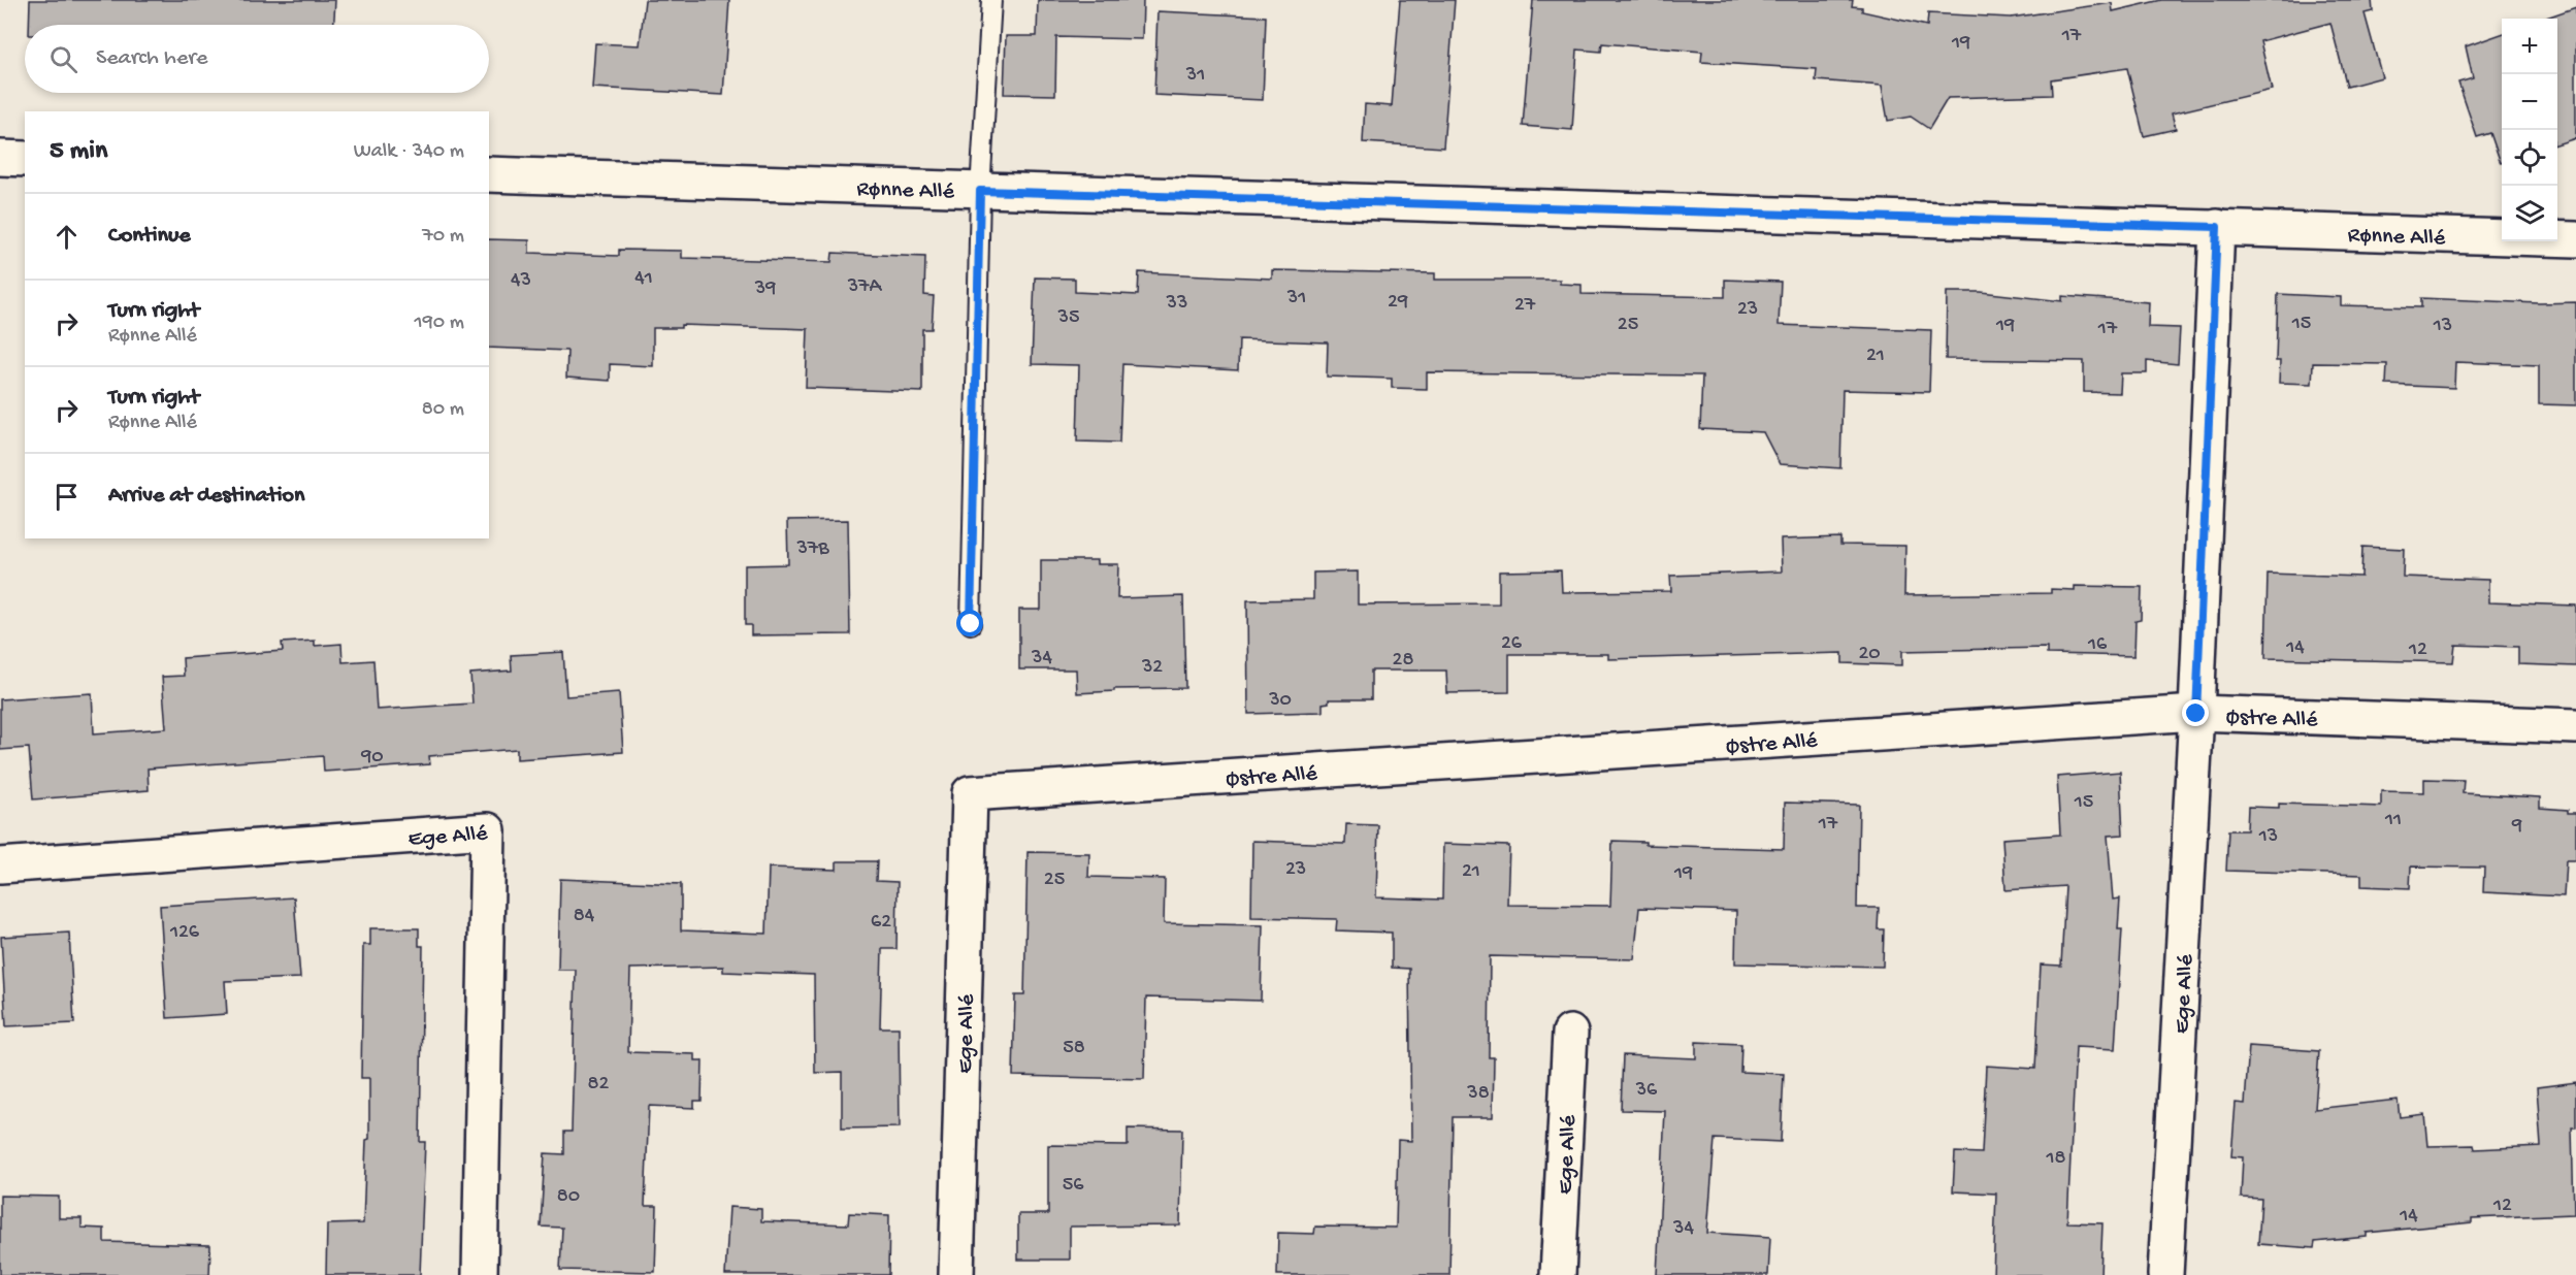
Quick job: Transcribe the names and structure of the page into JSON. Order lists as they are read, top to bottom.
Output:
{
  "streets": {
    "street": ["Rønne Allé", "Østre Allé", "Ege Allé"]
  },
  "crossings": [
    ["Østre Allé", "Ege Allé"]
  ],
  "house_numbers": [
    "17",
    "19",
    "31",
    "41",
    "43",
    "37A",
    "39",
    "31",
    "29",
    "33",
    "27",
    "23",
    "35",
    "15",
    "25",
    "19",
    "13",
    "17",
    "21",
    "37B",
    "26",
    "16",
    "14",
    "12",
    "20",
    "34",
    "28",
    "32",
    "30",
    "90",
    "15",
    "11",
    "17",
    "9",
    "13",
    "23",
    "21",
    "19",
    "25",
    "84",
    "62",
    "126",
    "58",
    "82",
    "36",
    "38",
    "18",
    "56",
    "80",
    "12",
    "14",
    "34"
  ],
  "page": {
    "map_buttons": ["+", "−"],
    "search": "Search here",
    "heading": ["5 min", "Walk · 340 m"],
    "list": [
      ["Continue", "70 m"],
      ["Turn right", "Rønne Allé", "190 m"],
      ["Turn right", "Rønne Allé", "80 m"],
      "Arrive at destination"
    ]
  }
}
